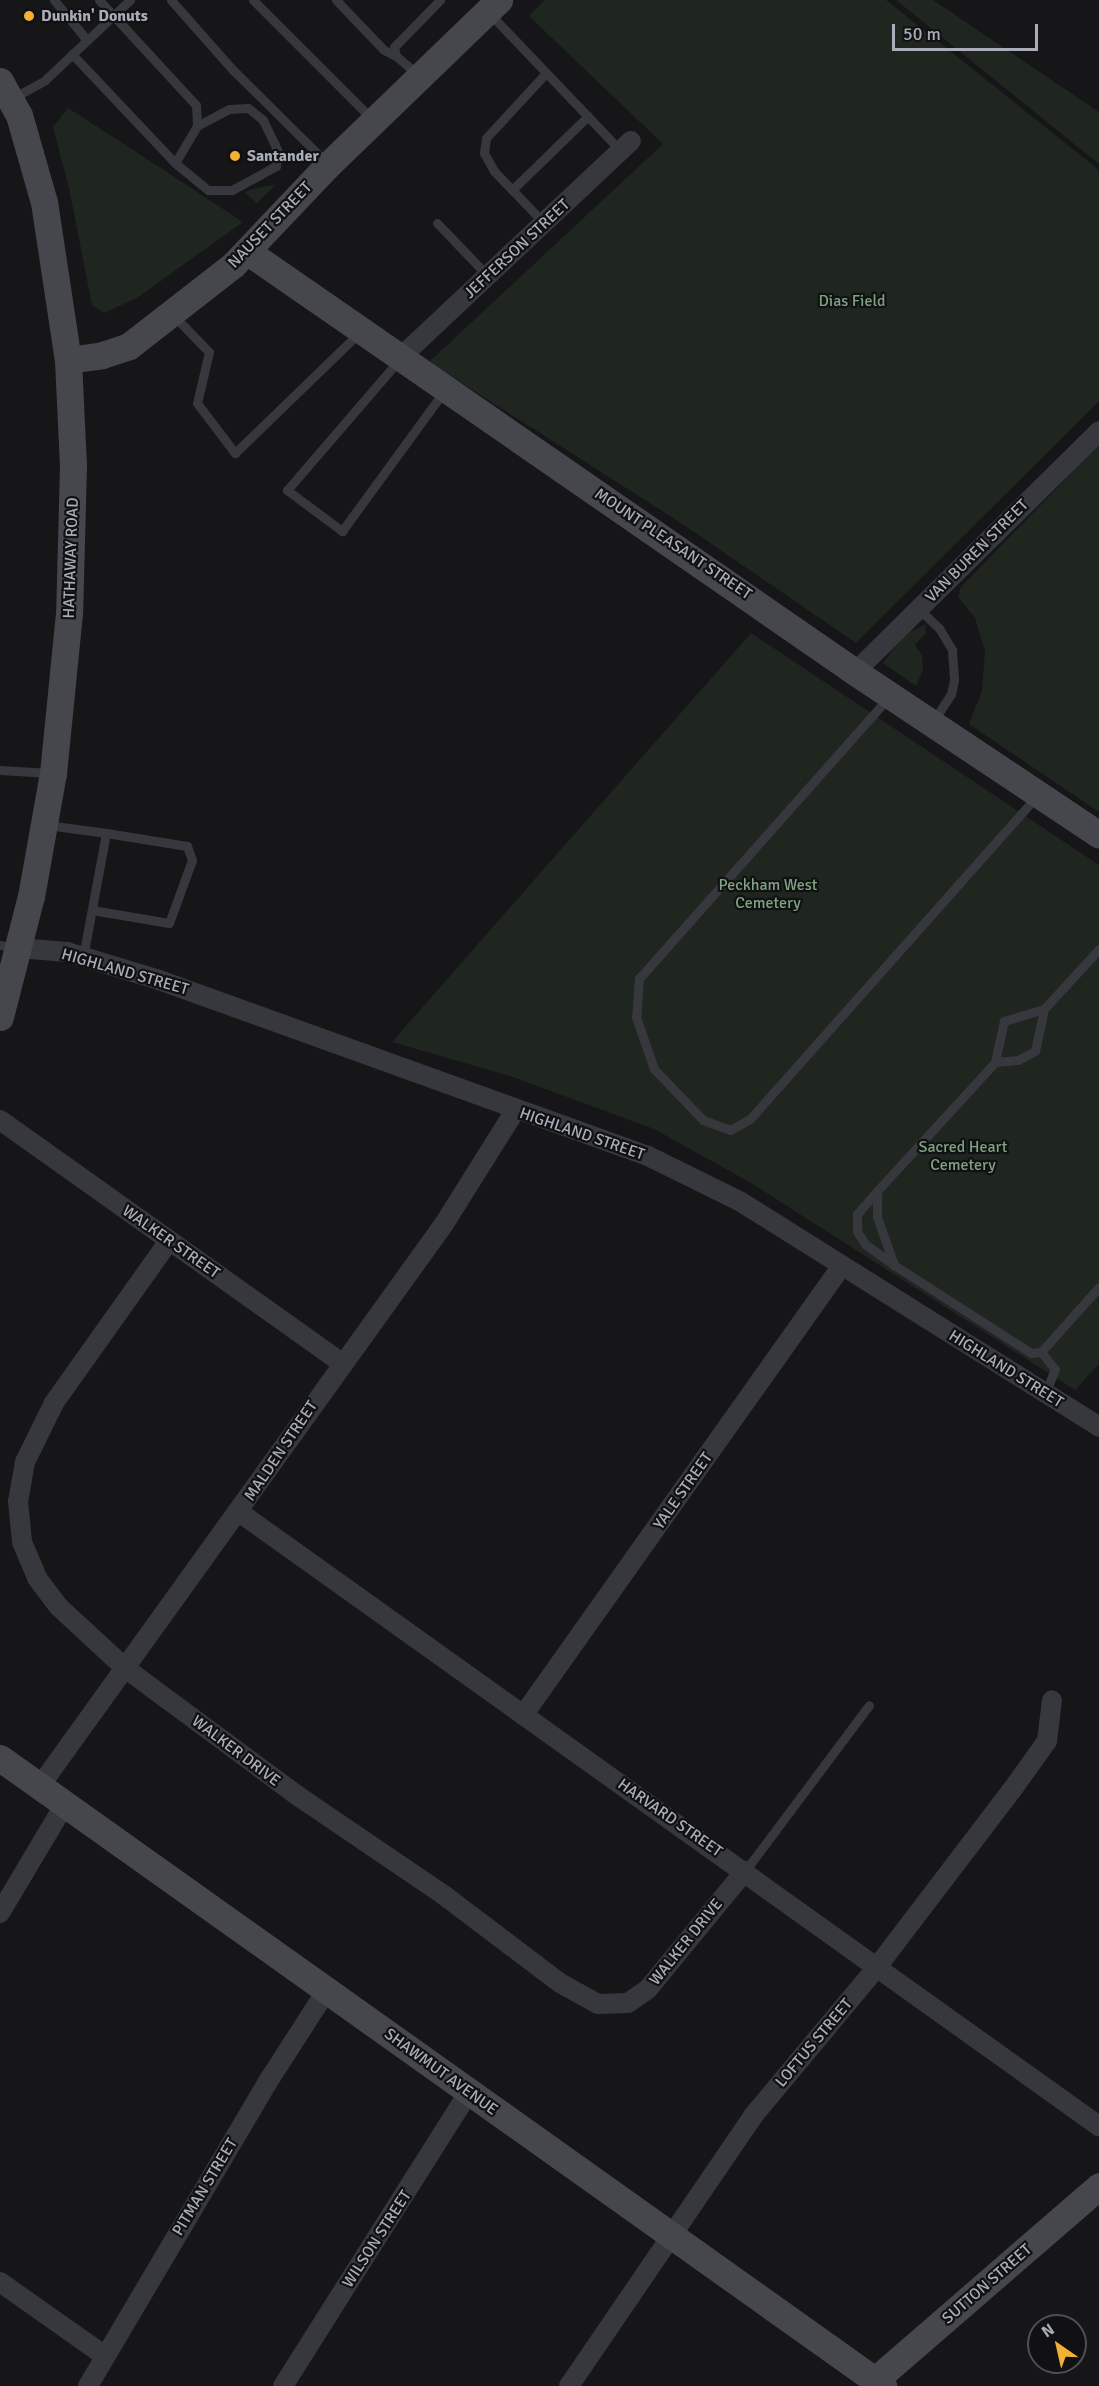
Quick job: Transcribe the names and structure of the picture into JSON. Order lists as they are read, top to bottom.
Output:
{
  "streets": {
    "main road": [
      "NAUSET STREET",
      "MOUNT PLEASANT STREET",
      "HATHAWAY ROAD",
      "SHAWMUT AVENUE",
      "SUTTON STREET"
    ],
    "street": [
      "JEFFERSON STREET",
      "VAN BUREN STREET",
      "HIGHLAND STREET",
      "WALKER STREET",
      "MALDEN STREET",
      "YALE STREET",
      "WALKER DRIVE",
      "HARVARD STREET",
      "LOFTUS STREET",
      "PITMAN STREET",
      "WILSON STREET"
    ]
  },
  "crossings": [
    ["NAUSET STREET", "MOUNT PLEASANT STREET"],
    ["NAUSET STREET", "HATHAWAY ROAD"],
    ["JEFFERSON STREET", "MOUNT PLEASANT STREET"],
    ["MOUNT PLEASANT STREET", "VAN BUREN STREET"],
    ["HATHAWAY ROAD", "HIGHLAND STREET"],
    ["HIGHLAND STREET", "MALDEN STREET"],
    ["HIGHLAND STREET", "YALE STREET"],
    ["WALKER STREET", "MALDEN STREET"],
    ["WALKER STREET", "WALKER DRIVE"],
    ["MALDEN STREET", "WALKER DRIVE"],
    ["MALDEN STREET", "HARVARD STREET"],
    ["MALDEN STREET", "SHAWMUT AVENUE"],
    ["YALE STREET", "HARVARD STREET"],
    ["WALKER DRIVE", "HARVARD STREET"],
    ["HARVARD STREET", "LOFTUS STREET"],
    ["LOFTUS STREET", "SHAWMUT AVENUE"],
    ["SHAWMUT AVENUE", "PITMAN STREET"],
    ["SHAWMUT AVENUE", "WILSON STREET"],
    ["SHAWMUT AVENUE", "SUTTON STREET"]
  ],
  "parks": ["Dias Field", "Peckham West Cemetery", "Sacred Heart Cemetery"],
  "places": ["Dunkin' Donuts", "Santander"],
  "scale_bar": "50 m",
  "north": "top left"
}
